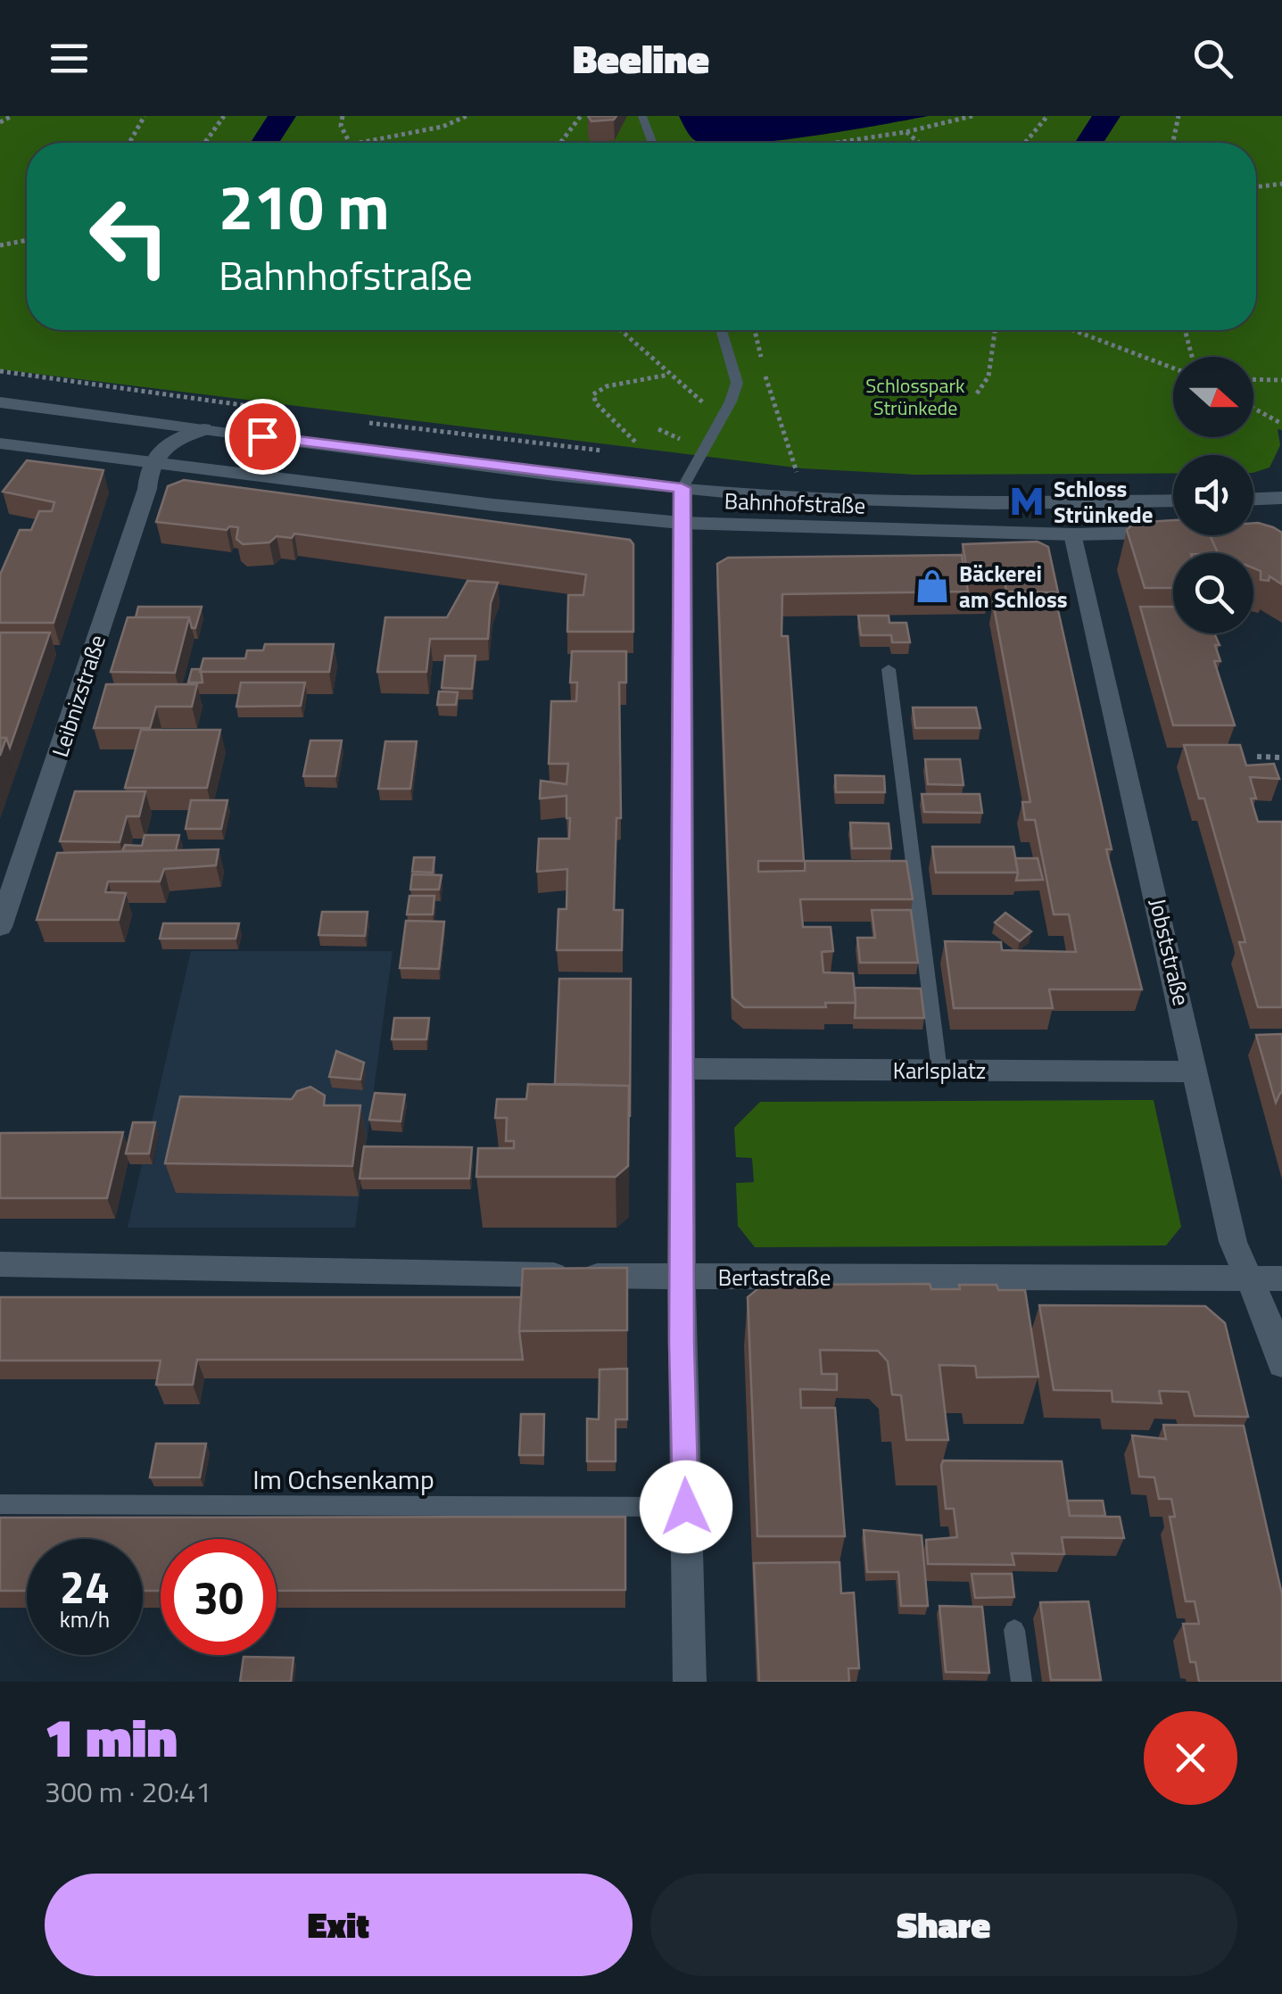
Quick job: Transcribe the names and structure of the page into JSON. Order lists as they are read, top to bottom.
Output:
{
  "streets": {
    "street": [
      "Bahnhofstraße",
      "Leibnizstraße",
      "Jobststraße",
      "Karlsplatz",
      "Bertastraße"
    ],
    "lane": ["Im Ochsenkamp"]
  },
  "crossings": [
    ["Bahnhofstraße", "Leibnizstraße"],
    ["Bahnhofstraße", "Jobststraße"],
    ["Jobststraße", "Karlsplatz"],
    ["Jobststraße", "Bertastraße"]
  ],
  "parks": ["Schlosspark Strünkede"],
  "places": {
    "metro station": ["Schloss Strünkede"],
    "shop": ["Bäckerei am Schloss"]
  },
  "north": "right",
  "page": {
    "header": "Beeline",
    "turn": ["210 m", "Bahnhofstraße"],
    "speed": "24 km/h",
    "limit": "30",
    "heading": ["1 min", "300 m · 20:41"],
    "buttons": ["Exit", "Share"]
  }
}
